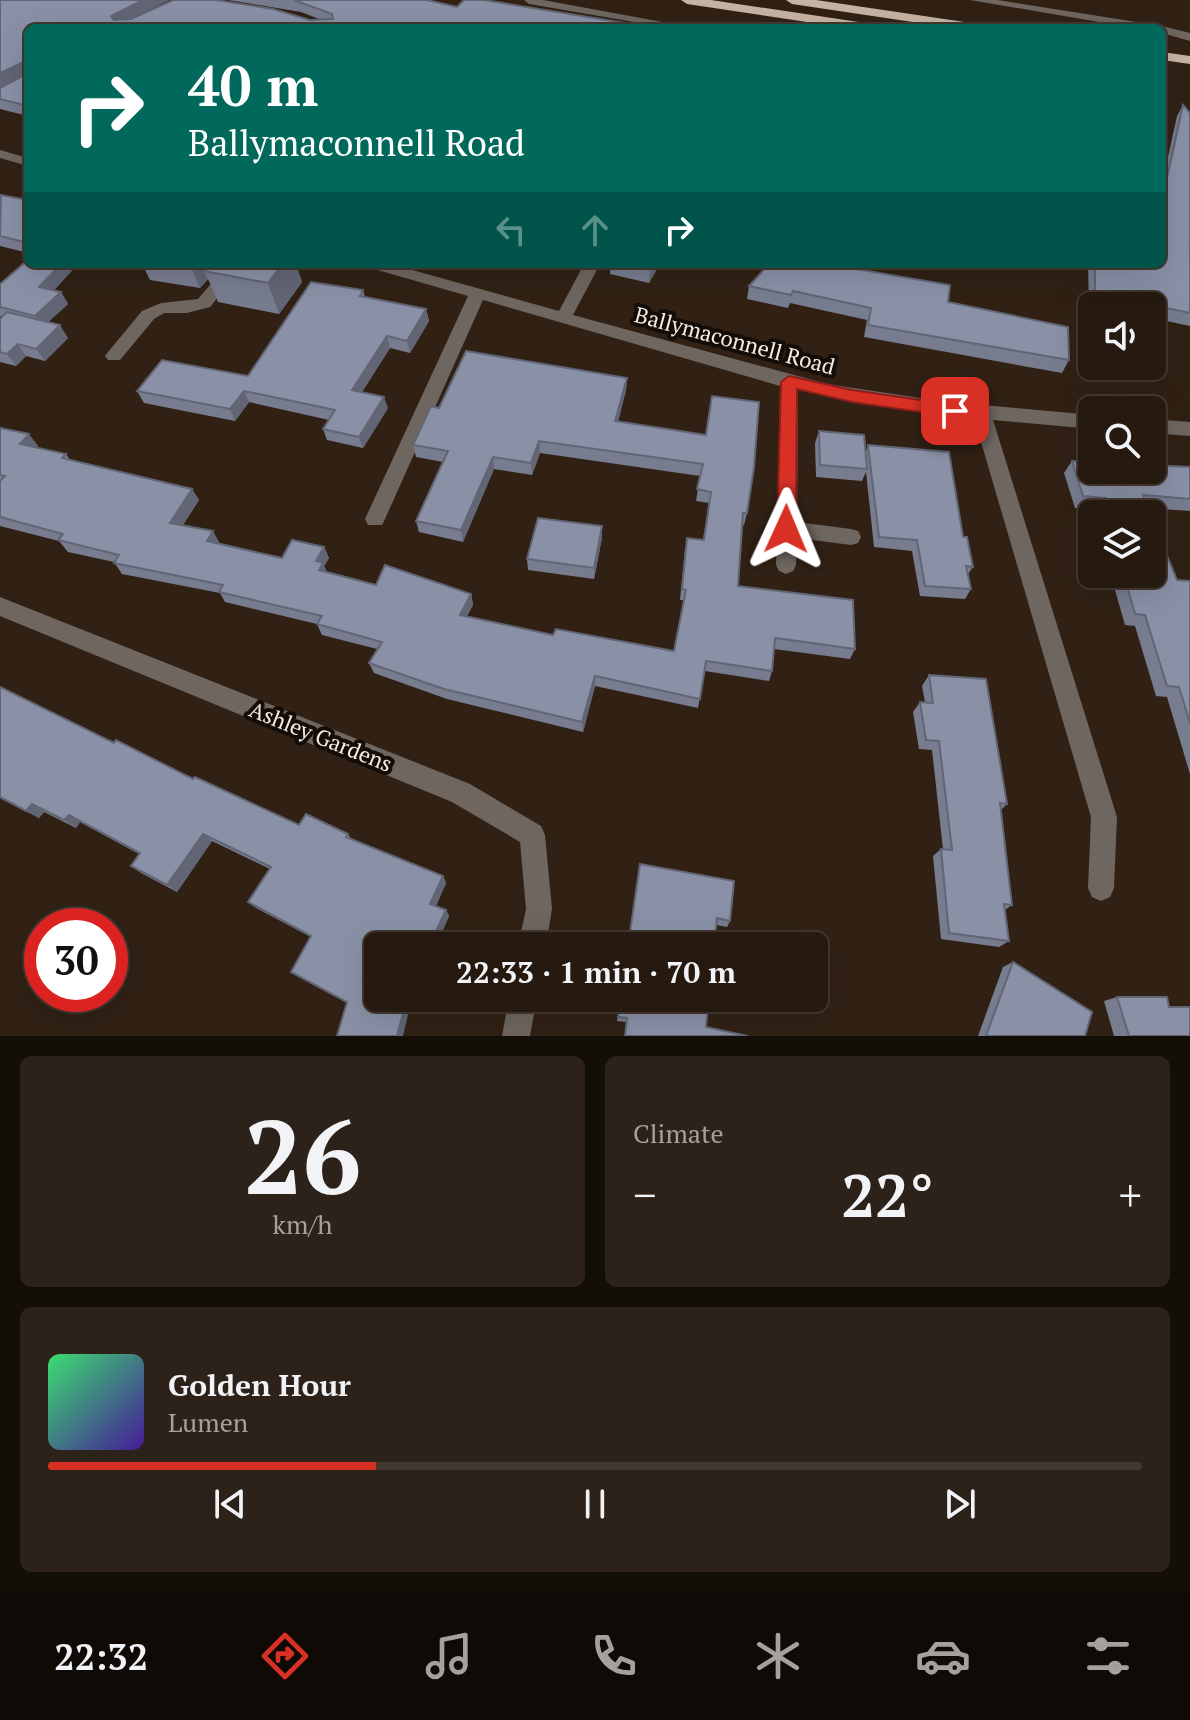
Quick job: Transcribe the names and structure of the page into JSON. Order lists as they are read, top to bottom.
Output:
{
  "streets": {
    "street": ["Ballymaconnell Road", "Ashley Gardens"]
  },
  "page": {
    "turn": ["40 m", "Ballymaconnell Road"],
    "limit": "30",
    "trip": "22:33 · 1 min · 70 m",
    "tile": [
      ["26", "km/h"],
      "Climate"
    ],
    "heat": ["−", "22°", "+"],
    "song": ["Golden Hour", "Lumen"],
    "tabs": "22:32"
  }
}
